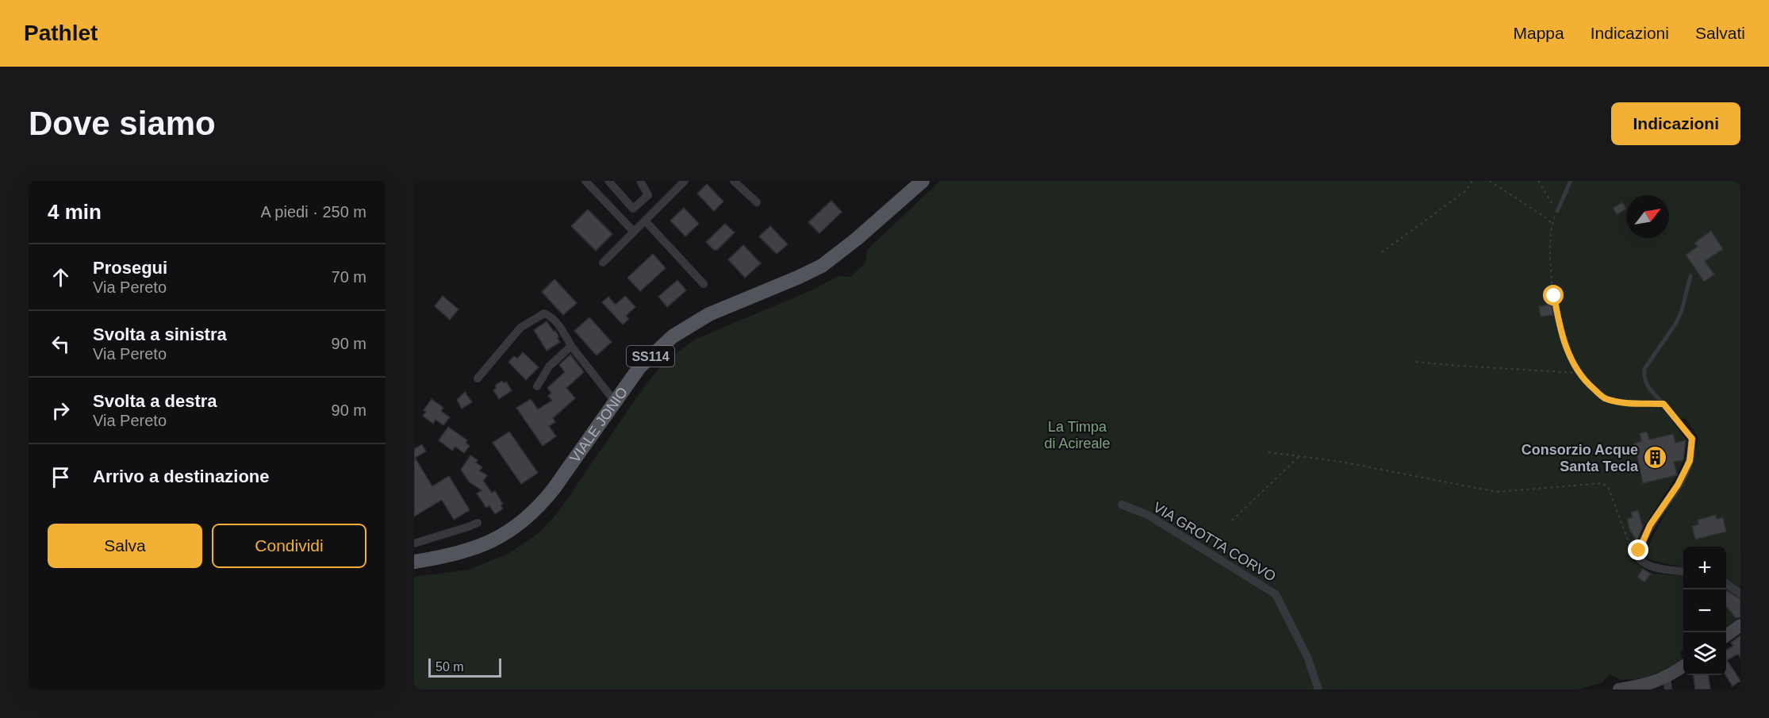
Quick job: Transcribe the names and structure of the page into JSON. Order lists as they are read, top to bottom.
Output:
{
  "streets": {
    "main road": ["SS114", "VIALE JONIO"],
    "street": ["VIA GROTTA CORVO"]
  },
  "parks": ["La Timpa di Acireale"],
  "places": {
    "building": ["Consorzio Acque Santa Tecla"]
  },
  "scale_bar": "50 m",
  "north": "top right",
  "page": {
    "header": "Pathlet",
    "nav": ["Mappa", "Indicazioni", "Salvati"],
    "buttons": [
      "Indicazioni",
      ["Salva", "Condividi"]
    ],
    "title": "Dove siamo",
    "heading": ["4 min", "A piedi · 250 m"],
    "list": [
      ["Prosegui", "Via Pereto", "70 m"],
      ["Svolta a sinistra", "Via Pereto", "90 m"],
      ["Svolta a destra", "Via Pereto", "90 m"],
      "Arrivo a destinazione"
    ],
    "map_buttons": ["+", "−"],
    "scale": "50 m"
  }
}
